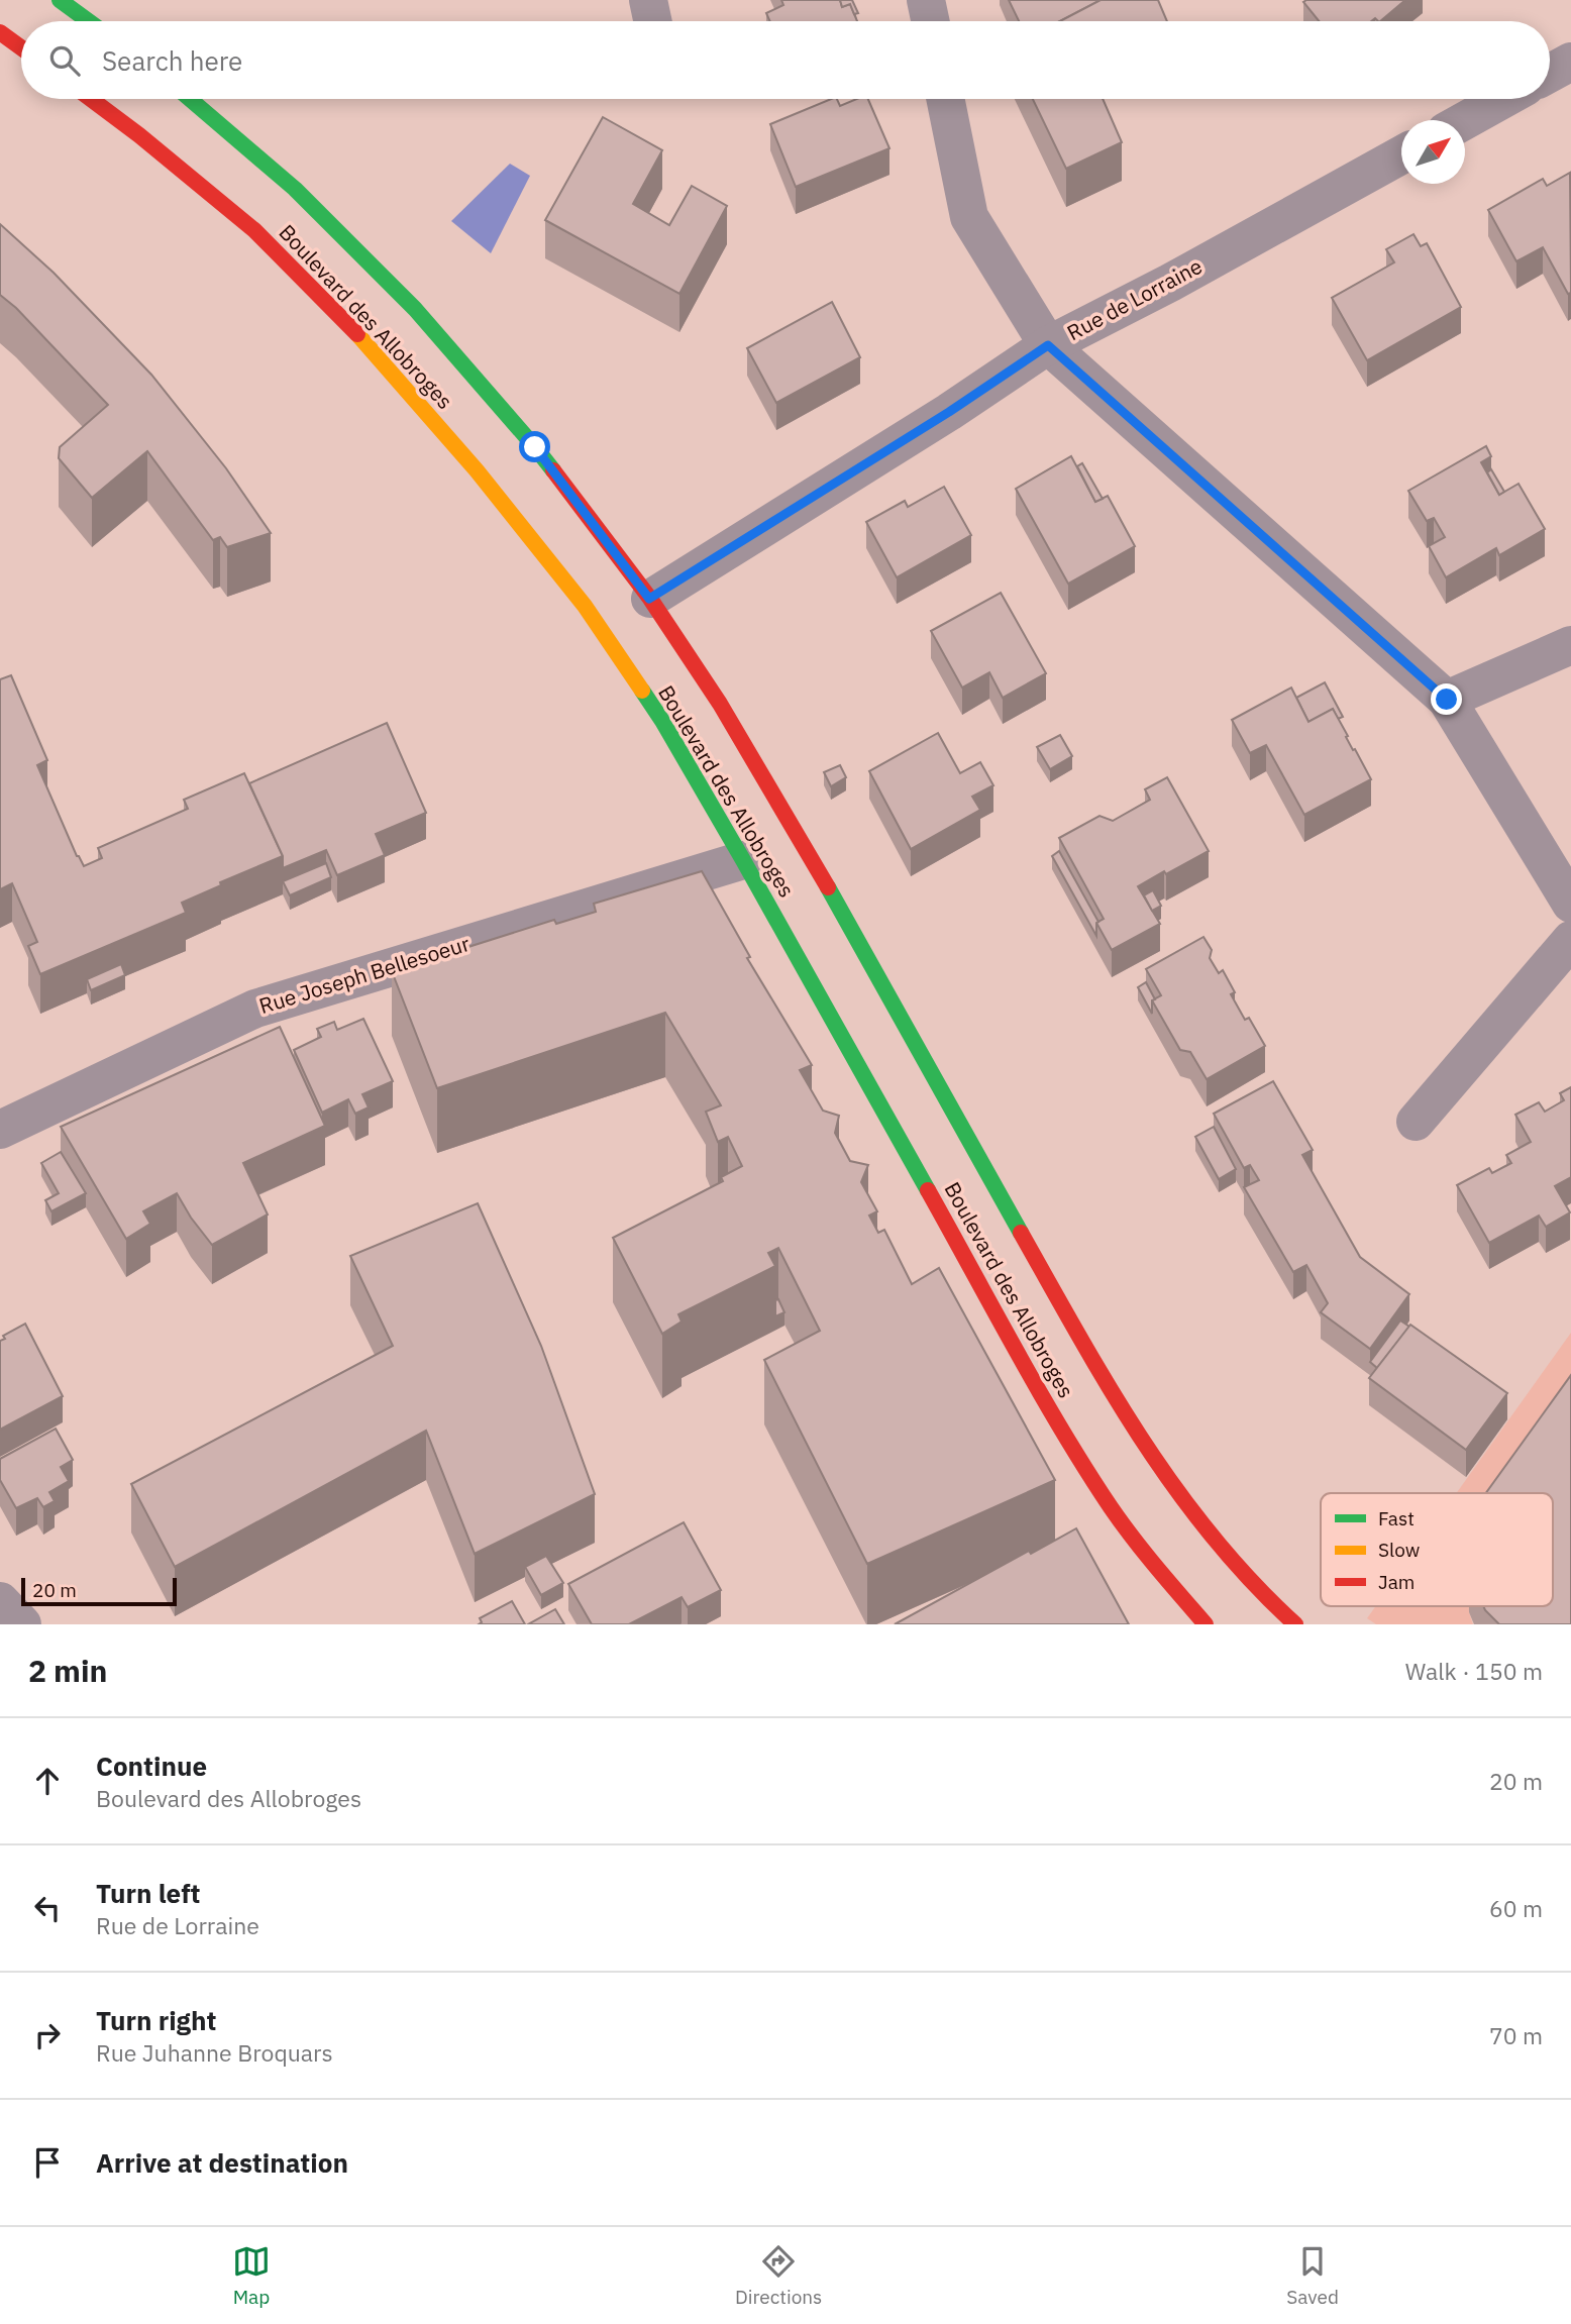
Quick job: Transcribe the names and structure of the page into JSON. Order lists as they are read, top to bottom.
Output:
{
  "streets": {
    "main road": ["Boulevard des Allobroges"],
    "street": ["Rue de Lorraine", "Rue Joseph Bellesoeur"]
  },
  "crossings": [
    ["Rue de Lorraine", "Boulevard des Allobroges"],
    ["Boulevard des Allobroges", "Rue Joseph Bellesoeur"]
  ],
  "legend": ["Fast", "Slow", "Jam"],
  "scale_bar": "20 m",
  "north": "top right",
  "page": {
    "search": "Search here",
    "scale": "20 m",
    "heading": ["2 min", "Walk · 150 m"],
    "list": [
      ["Continue", "Boulevard des Allobroges", "20 m"],
      ["Turn left", "Rue de Lorraine", "60 m"],
      ["Turn right", "Rue Juhanne Broquars", "70 m"],
      "Arrive at destination"
    ],
    "nav": ["Map", "Directions", "Saved"]
  }
}
